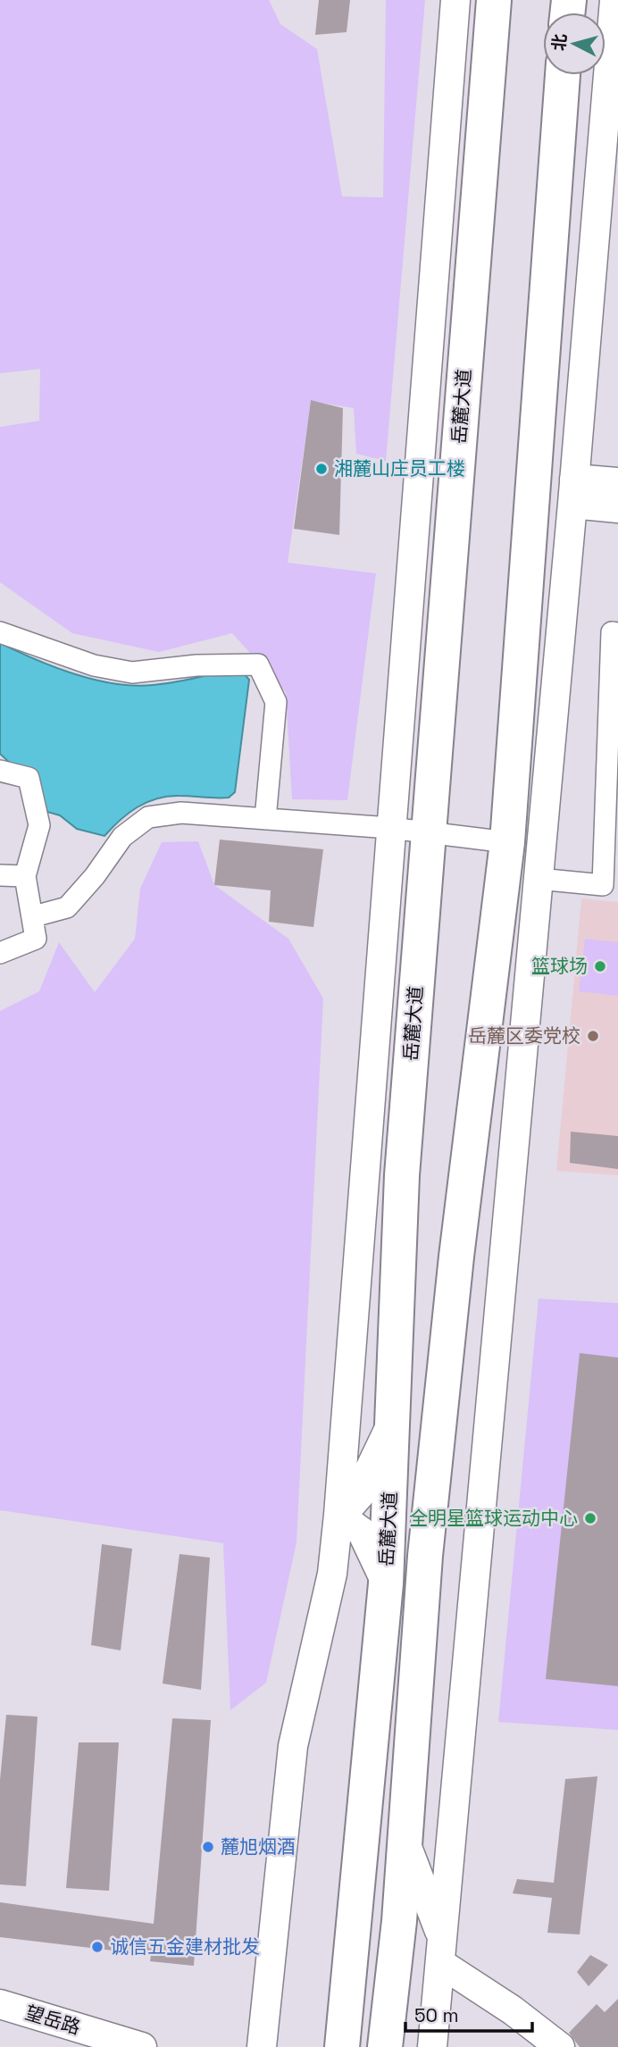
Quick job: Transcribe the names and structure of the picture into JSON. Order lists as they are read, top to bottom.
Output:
{
  "streets": {
    "highway": ["岳麓大道"],
    "street": ["望岳路"]
  },
  "places": [
    "湘麓山庄员工楼",
    "篮球场",
    "岳麓区委党校",
    "全明星篮球运动中心",
    "麓旭烟酒",
    "诚信五金建材批发"
  ],
  "scale_bar": "50 m",
  "north": "left"
}
